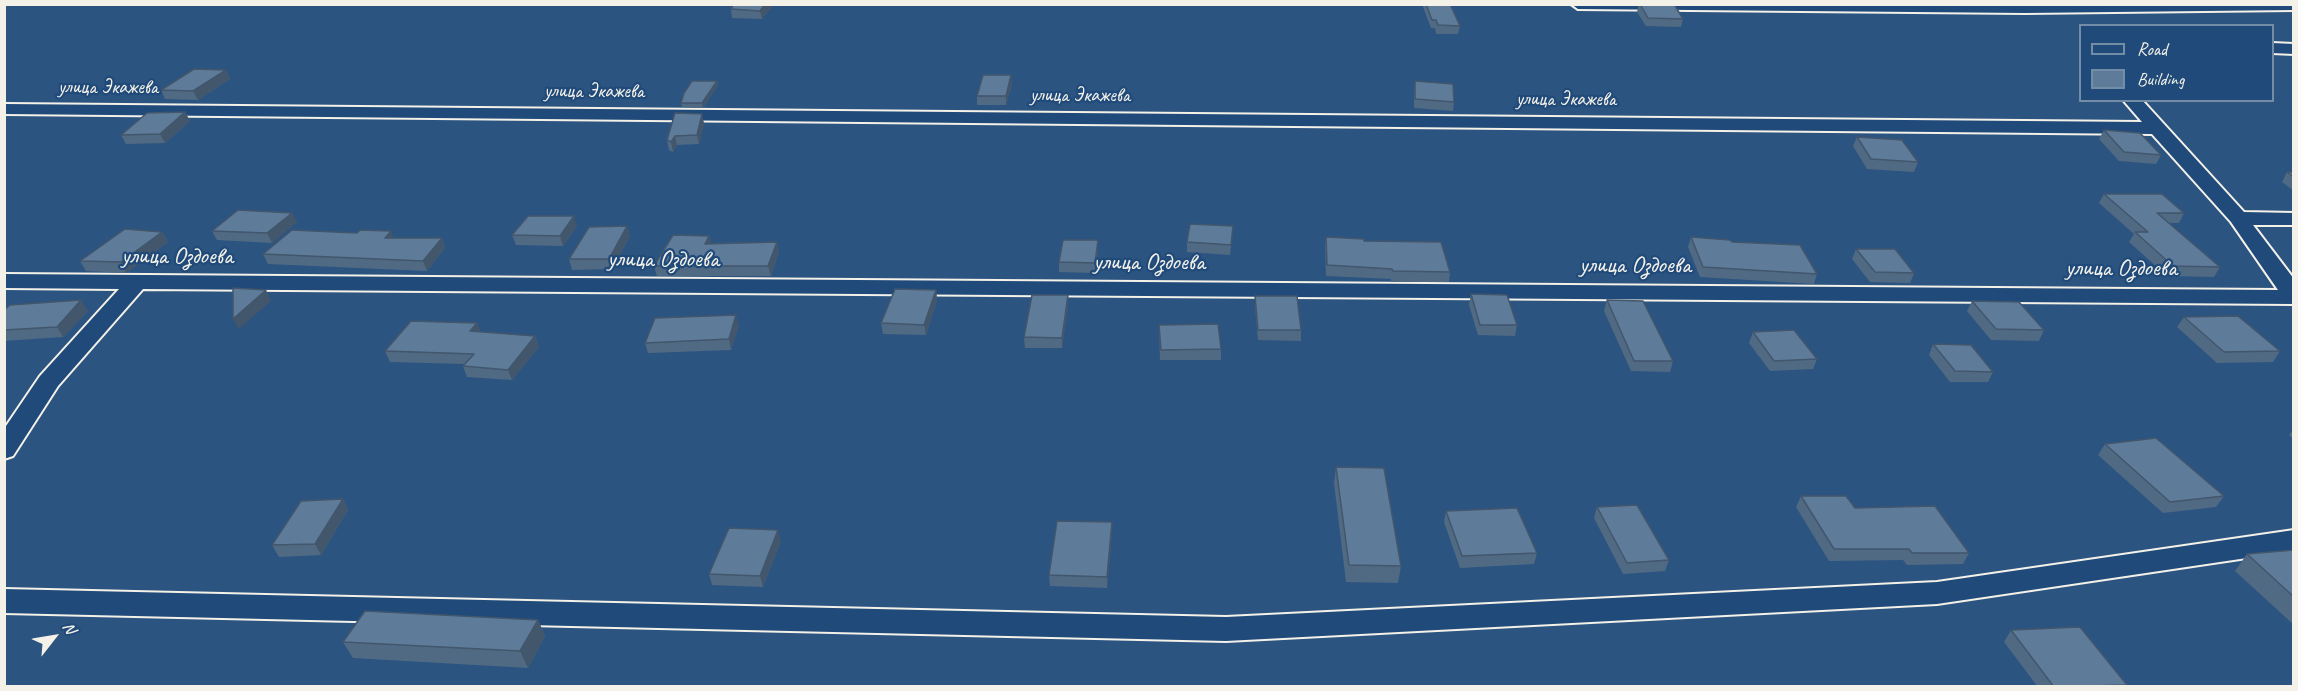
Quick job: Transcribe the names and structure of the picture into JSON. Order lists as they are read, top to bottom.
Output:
{
  "streets": {
    "street": ["улица Экажева", "улица Оздоева"]
  },
  "legend": ["Road", "Building"],
  "north": "top right"
}
